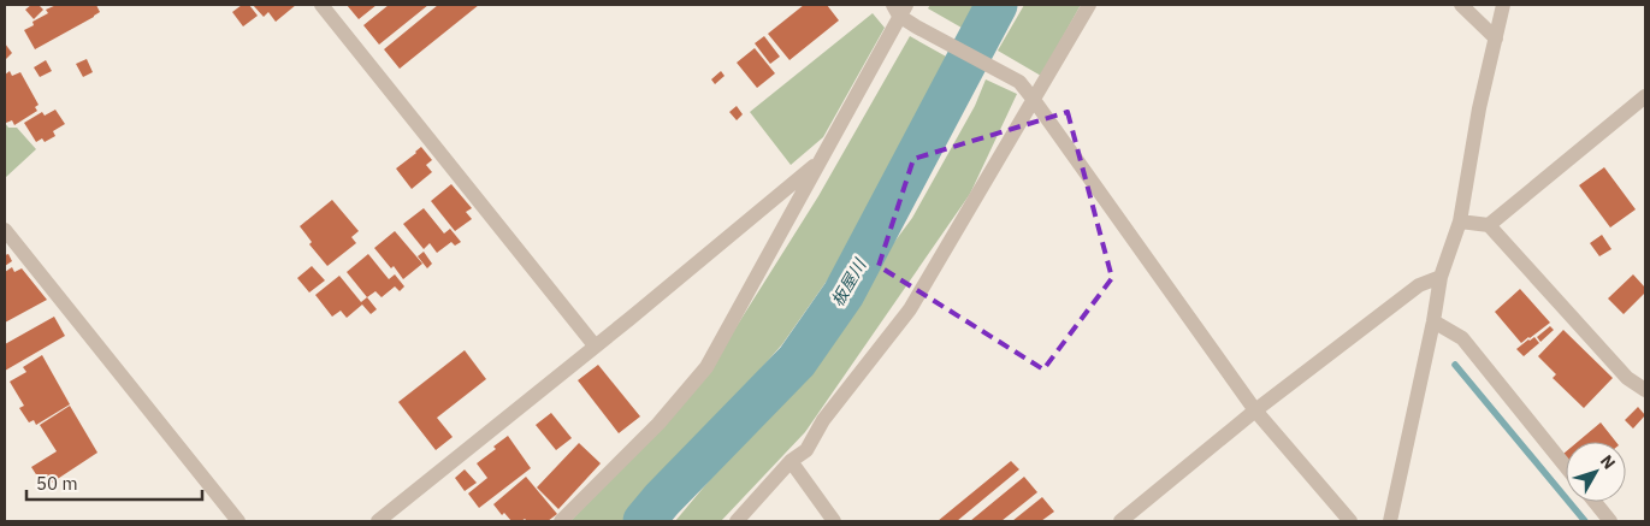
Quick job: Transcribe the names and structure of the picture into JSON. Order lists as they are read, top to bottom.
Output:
{
  "water": ["板屋川"],
  "scale_bar": "50 m",
  "north": "top right"
}
